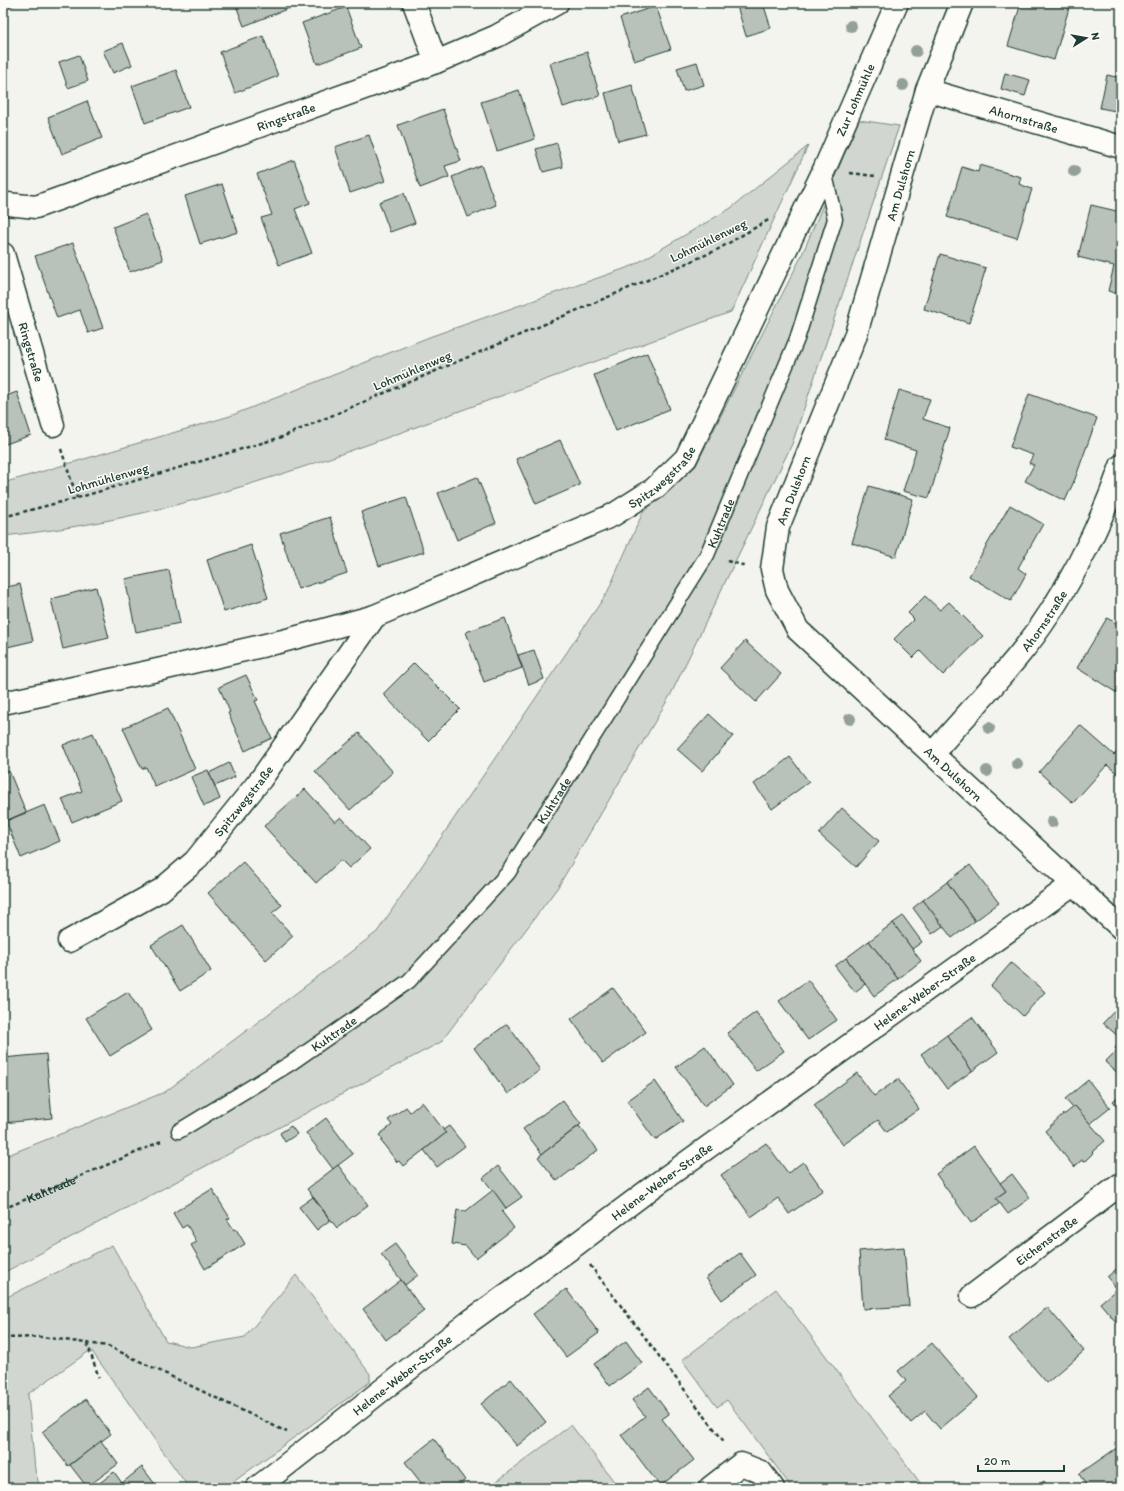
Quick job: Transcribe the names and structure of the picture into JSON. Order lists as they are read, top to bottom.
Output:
{
  "streets": {
    "street": [
      "Zur Lohmühle",
      "Ringstraße",
      "Ahornstraße",
      "Am Dulshorn",
      "Spitzwegstraße",
      "Helene-Weber-Straße",
      "Eichenstraße"
    ],
    "lane": ["Kuhtrade"],
    "path": ["Lohmühlenweg"]
  },
  "crossings": [
    ["Zur Lohmühle", "Spitzwegstraße"],
    ["Zur Lohmühle", "Kuhtrade"],
    ["Ahornstraße", "Am Dulshorn"],
    ["Am Dulshorn", "Helene-Weber-Straße"]
  ],
  "scale_bar": "20 m",
  "north": "right"
}
